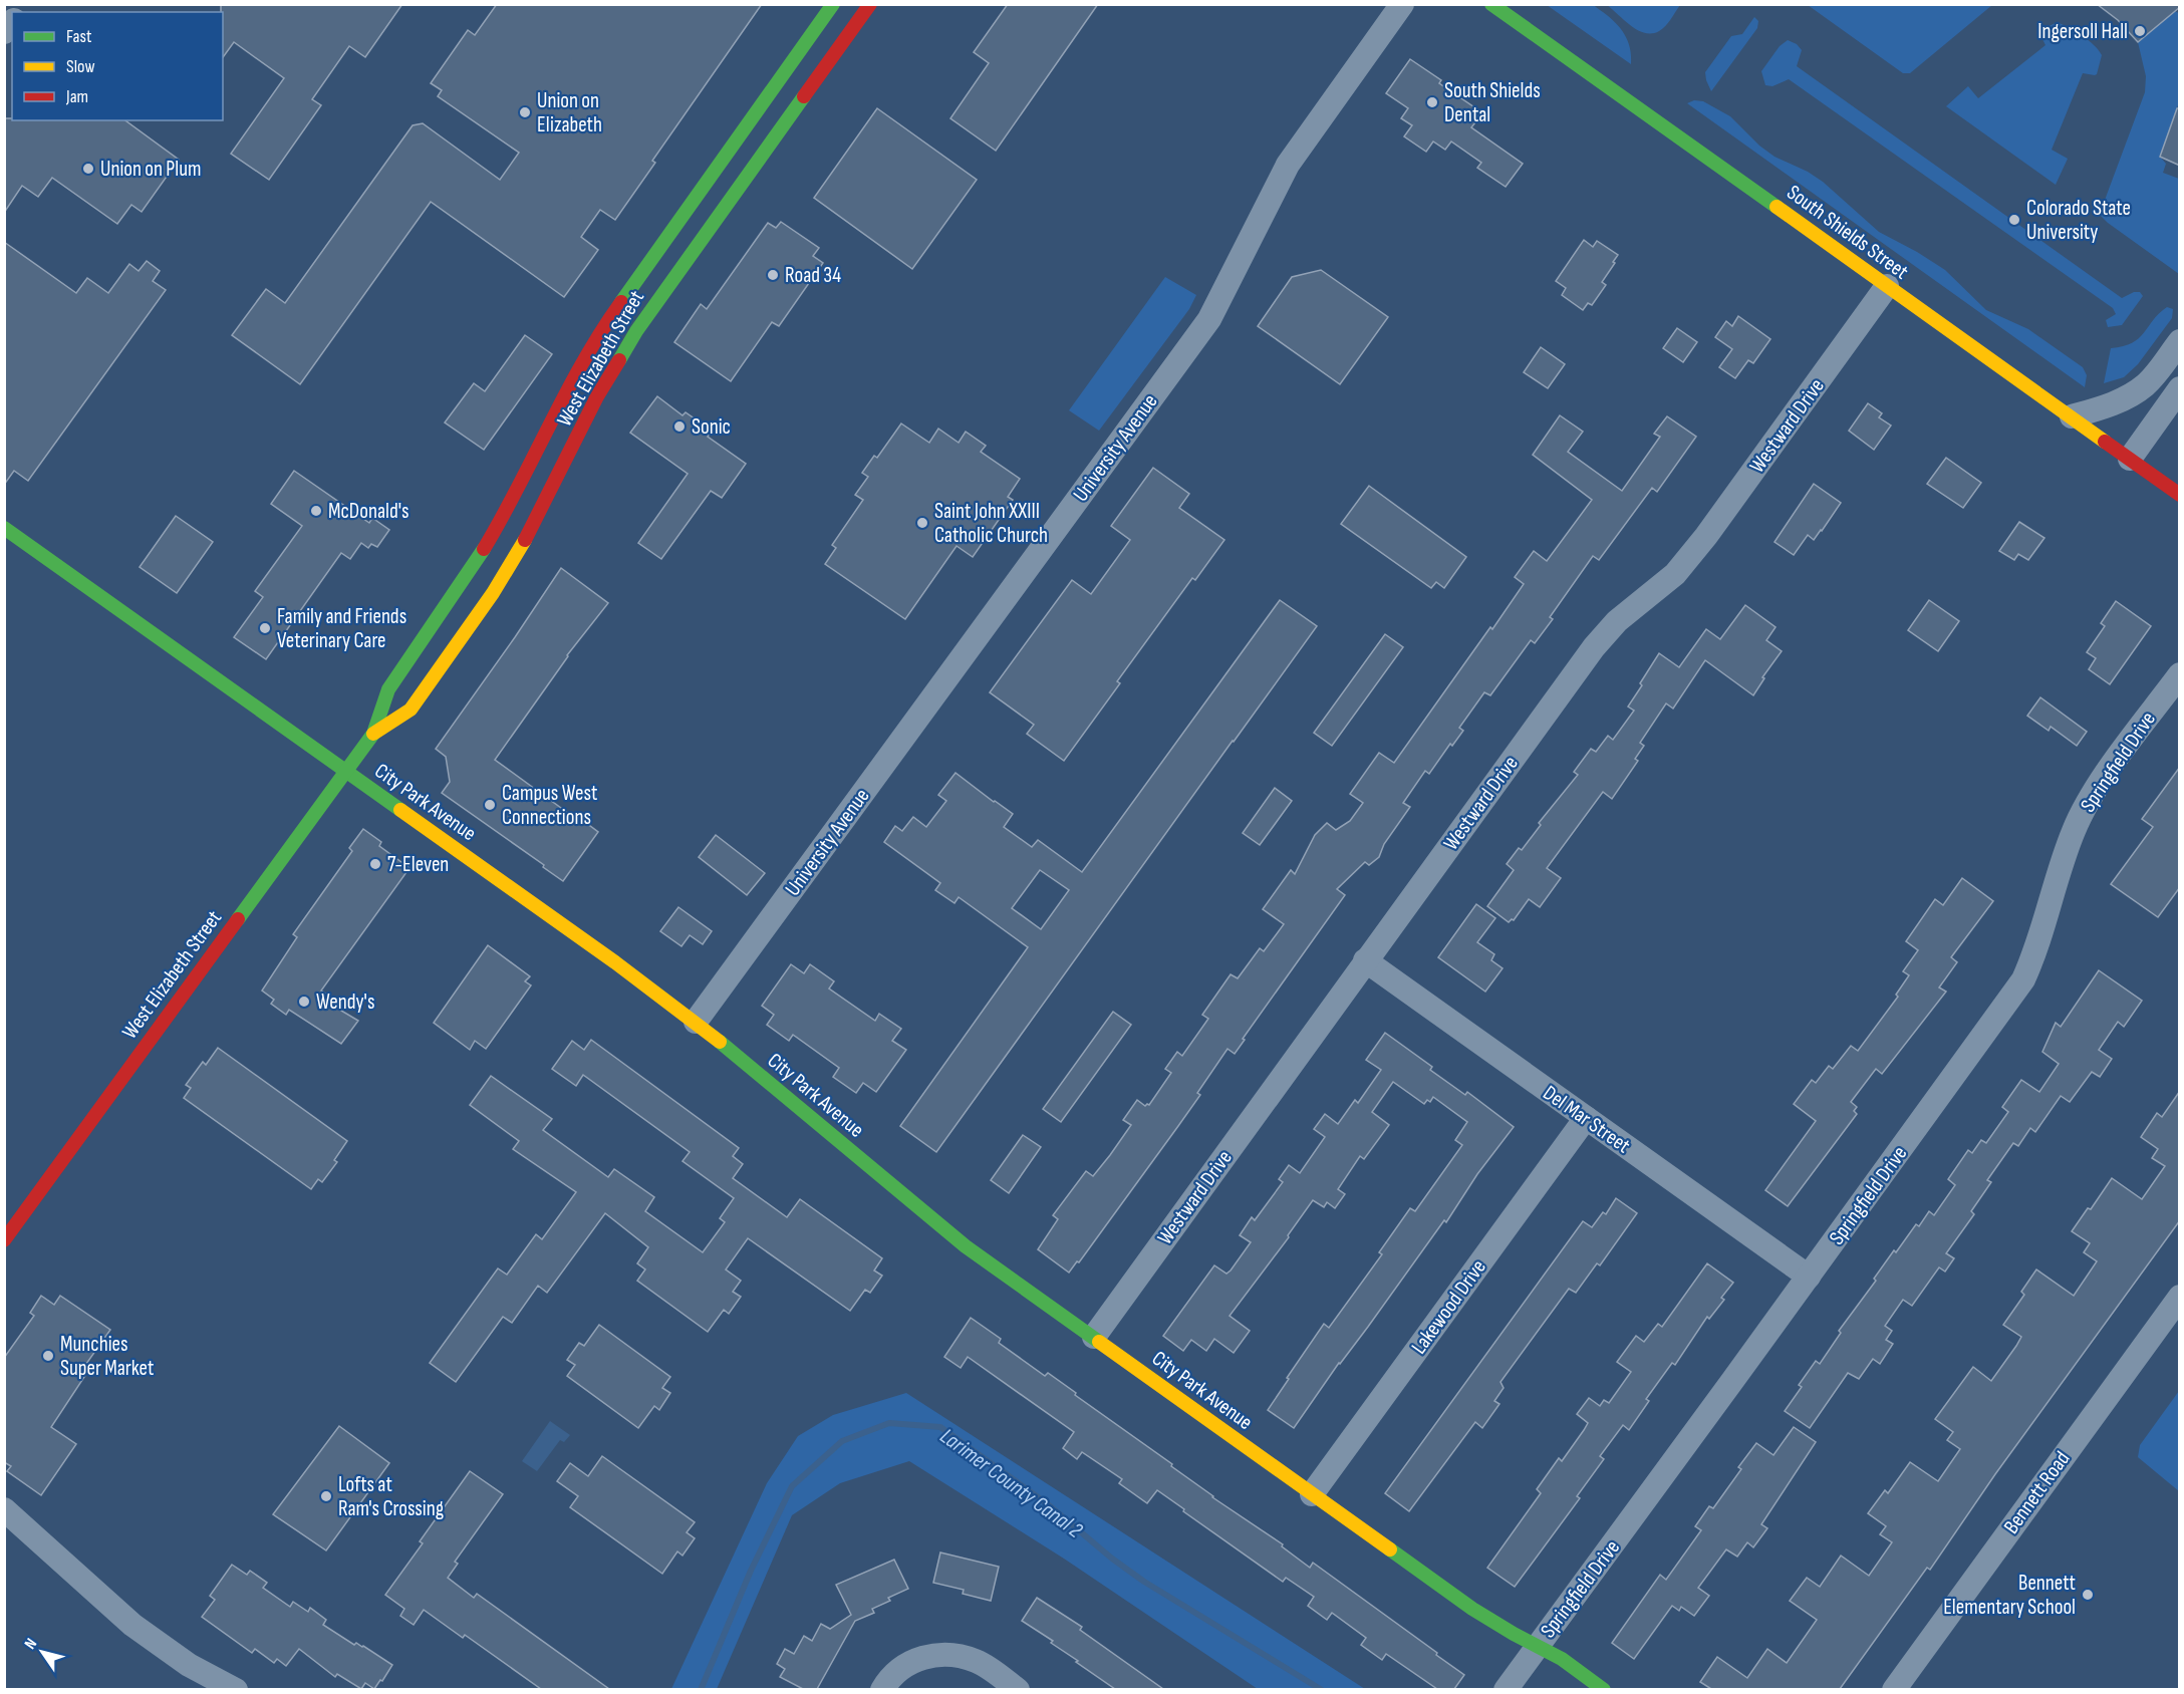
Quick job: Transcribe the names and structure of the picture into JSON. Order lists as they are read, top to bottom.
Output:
{
  "streets": {
    "main road": ["South Shields Street", "West Elizabeth Street", "City Park Avenue"],
    "street": [
      "Westward Drive",
      "University Avenue",
      "Springfield Drive",
      "Del Mar Street",
      "Lakewood Drive",
      "Bennett Road"
    ]
  },
  "crossings": [
    ["South Shields Street", "Westward Drive"],
    ["West Elizabeth Street", "City Park Avenue"],
    ["Westward Drive", "City Park Avenue"],
    ["Westward Drive", "Del Mar Street"],
    ["University Avenue", "City Park Avenue"],
    ["Springfield Drive", "City Park Avenue"],
    ["Springfield Drive", "Del Mar Street"],
    ["City Park Avenue", "Lakewood Drive"],
    ["Del Mar Street", "Lakewood Drive"]
  ],
  "water": ["Larimer County Canal 2"],
  "places": [
    "Ingersoll Hall",
    "South Shields Dental",
    "Union on Elizabeth",
    "Union on Plum",
    "Colorado State University",
    "Road 34",
    "Sonic",
    "McDonald's",
    "Saint John XXIII Catholic Church",
    "Family and Friends Veterinary Care",
    "Campus West Connections",
    "7-Eleven",
    "Wendy's",
    "Munchies Super Market",
    "Lofts at Ram's Crossing",
    "Bennett Elementary School"
  ],
  "legend": ["Fast", "Slow", "Jam"],
  "north": "top left"
}
